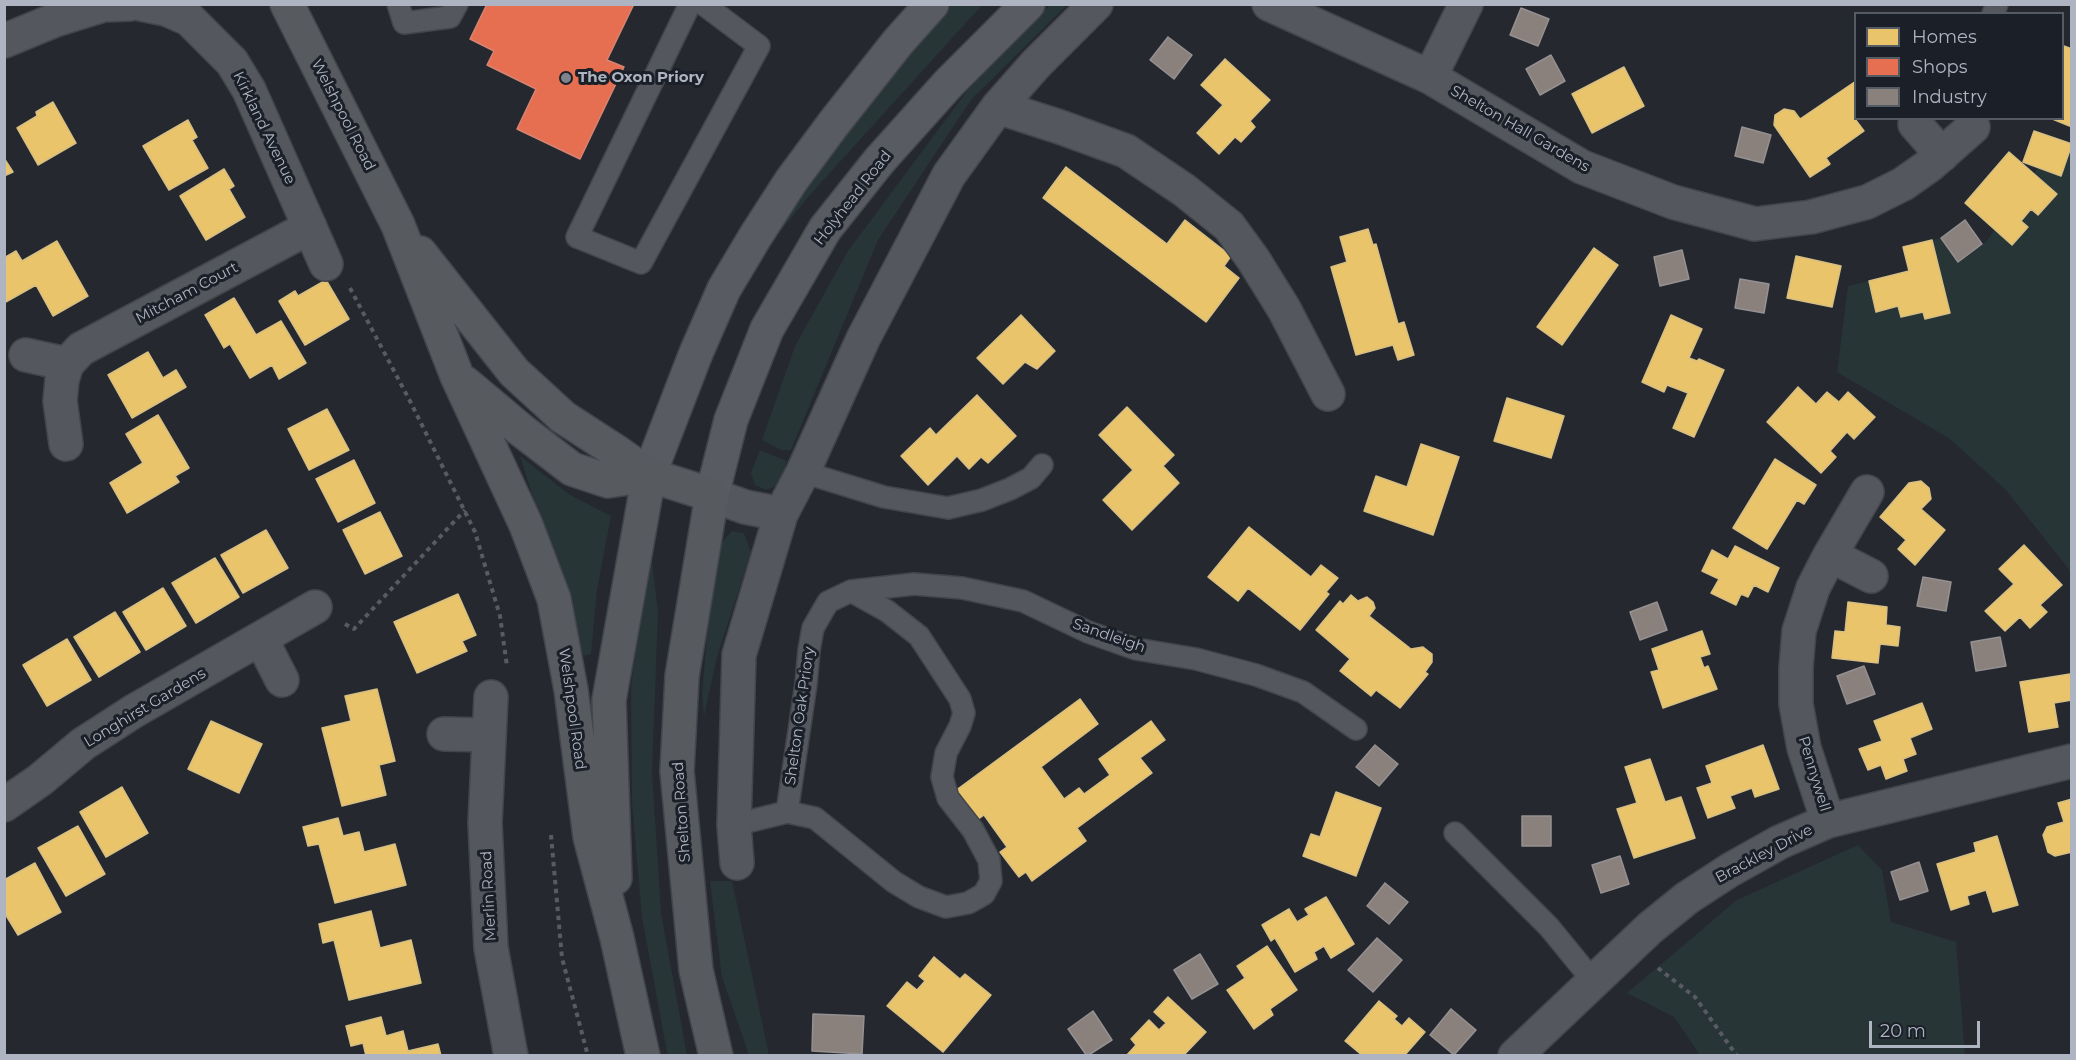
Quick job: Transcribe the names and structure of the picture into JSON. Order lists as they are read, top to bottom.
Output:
{
  "streets": {
    "main road": ["Welshpool Road", "Holyhead Road", "Shelton Road"],
    "street": [
      "Kirkland Avenue",
      "Shelton Hall Gardens",
      "Mitcham Court",
      "Longhirst Gardens",
      "Pennywell",
      "Brackley Drive",
      "Merlin Road"
    ],
    "lane": ["Sandleigh", "Shelton Oak Priory"]
  },
  "crossings": [
    ["Welshpool Road", "Holyhead Road"],
    ["Welshpool Road", "Shelton Road"],
    ["Kirkland Avenue", "Mitcham Court"],
    ["Holyhead Road", "Shelton Road"],
    ["Sandleigh", "Shelton Oak Priory"],
    ["Pennywell", "Brackley Drive"]
  ],
  "places": ["The Oxon Priory"],
  "legend": ["Homes", "Shops", "Industry"],
  "scale_bar": "20 m"
}
